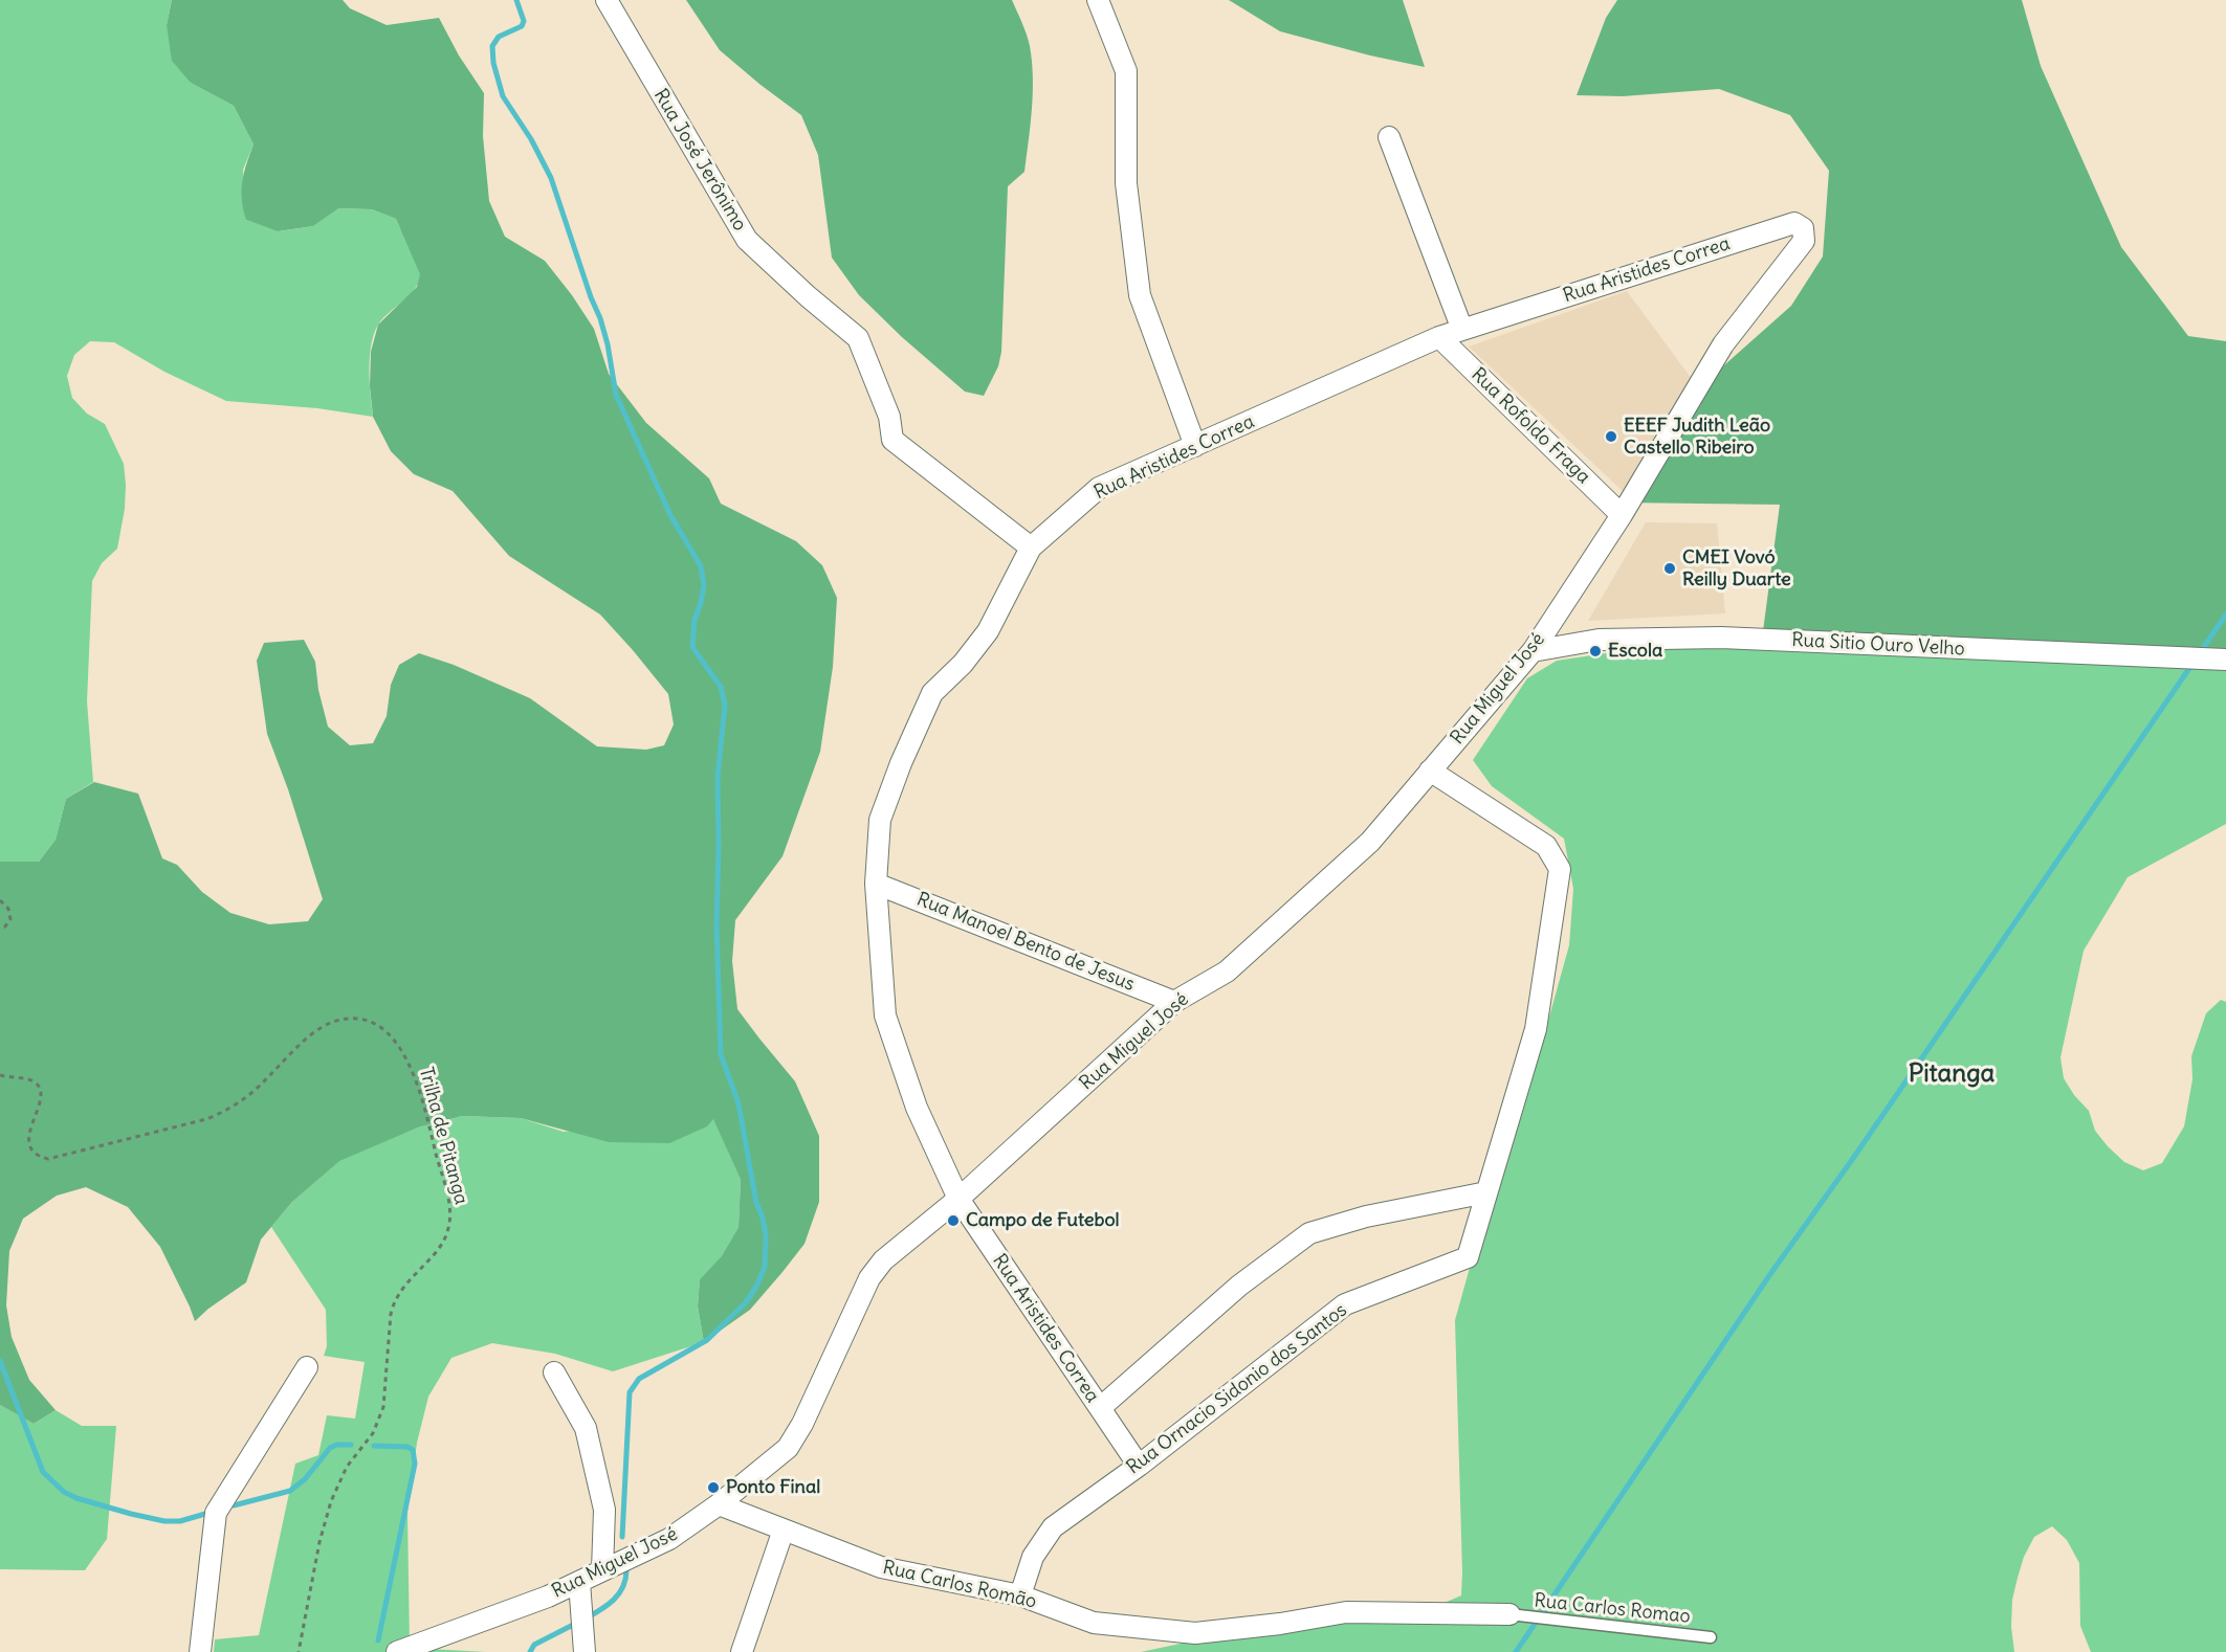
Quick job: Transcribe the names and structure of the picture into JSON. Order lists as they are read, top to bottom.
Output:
{
  "streets": {
    "street": [
      "Rua José Jerônimo",
      "Rua Aristides Correa",
      "Rua Rofoldo Fraga",
      "Rua Sitio Ouro Velho",
      "Rua Miguel José",
      "Rua Manoel Bento de Jesus",
      "Rua Ornacio Sidonio dos Santos",
      "Rua Carlos Romão"
    ],
    "lane": ["Rua Carlos Romao"],
    "path": ["Trilha de Pitanga"]
  },
  "crossings": [
    ["Rua José Jerônimo", "Rua Aristides Correa"],
    ["Rua Aristides Correa", "Rua Rofoldo Fraga"],
    ["Rua Aristides Correa", "Rua Miguel José"],
    ["Rua Aristides Correa", "Rua Manoel Bento de Jesus"],
    ["Rua Aristides Correa", "Rua Ornacio Sidonio dos Santos"],
    ["Rua Rofoldo Fraga", "Rua Miguel José"],
    ["Rua Sitio Ouro Velho", "Rua Miguel José"],
    ["Rua Miguel José", "Rua Manoel Bento de Jesus"],
    ["Rua Miguel José", "Rua Ornacio Sidonio dos Santos"],
    ["Rua Miguel José", "Rua Carlos Romão"],
    ["Rua Ornacio Sidonio dos Santos", "Rua Carlos Romão"],
    ["Rua Carlos Romão", "Rua Carlos Romao"]
  ],
  "districts": ["Pitanga"],
  "places": [
    "EEEF Judith Leão Castello Ribeiro",
    "CMEI Vovó Reilly Duarte",
    "Escola",
    "Campo de Futebol",
    "Ponto Final"
  ]
}
